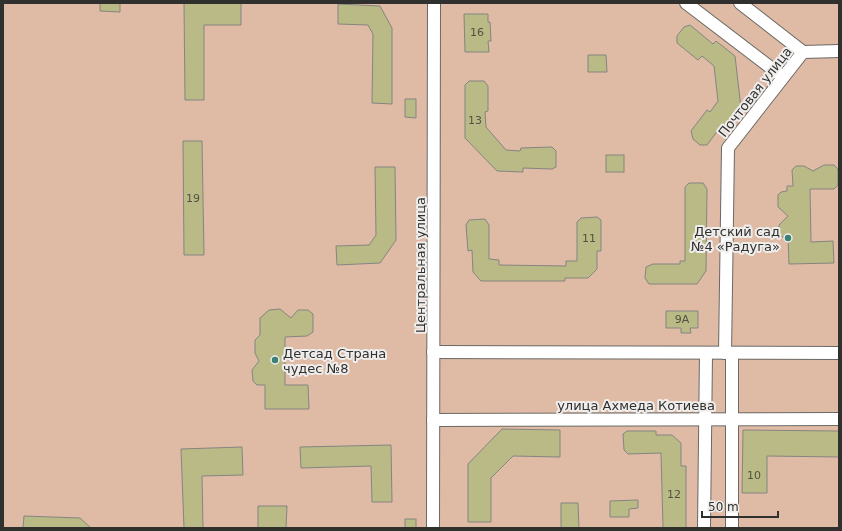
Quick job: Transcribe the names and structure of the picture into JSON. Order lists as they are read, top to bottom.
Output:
{
  "streets": {
    "street": ["Почтовая улица", "Центральная улица", "улица Ахмеда Котиева"]
  },
  "crossings": [
    ["Почтовая улица", "улица Ахмеда Котиева"],
    ["Центральная улица", "улица Ахмеда Котиева"]
  ],
  "places": ["Детский сад №4 «Радуга»", "Детсад Страна чудес №8"],
  "house_numbers": [
    "16",
    "13",
    "19",
    "11",
    "9А",
    "10",
    "12"
  ],
  "scale_bar": "50 m"
}
